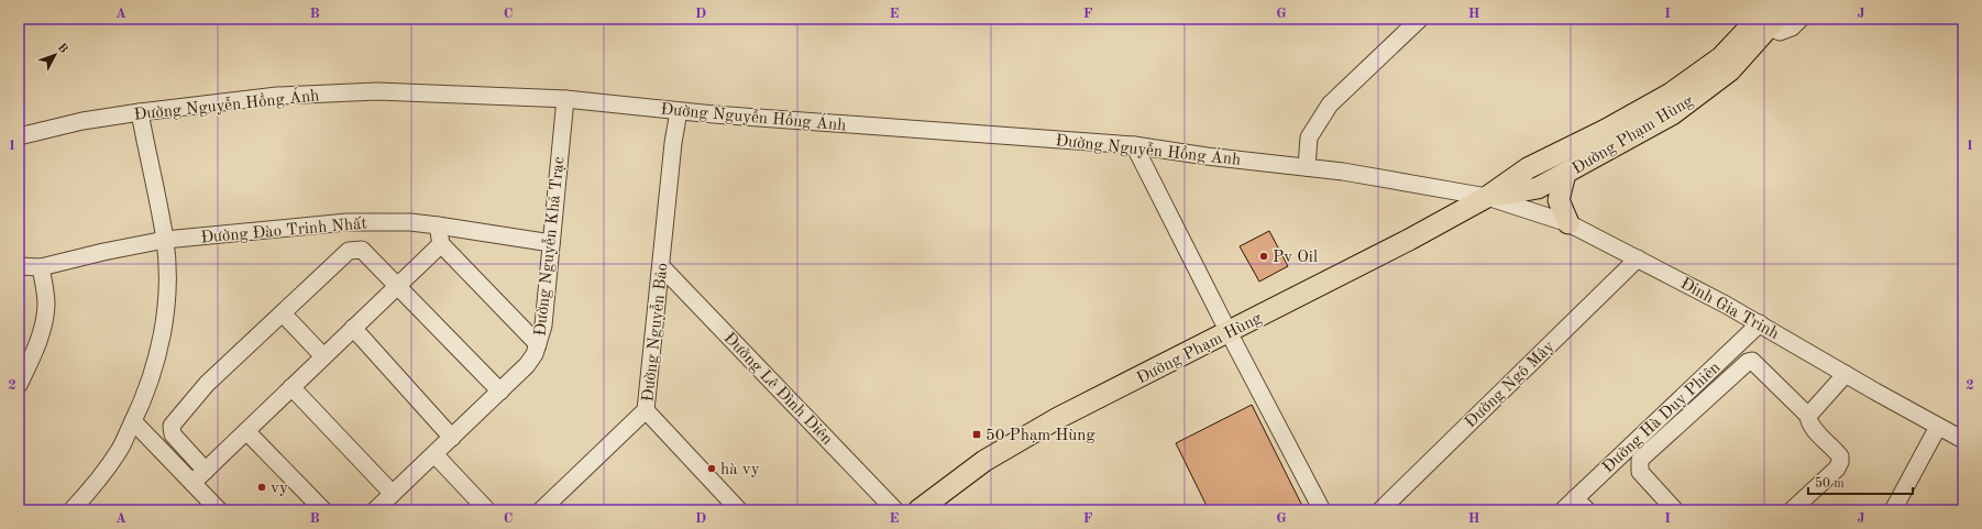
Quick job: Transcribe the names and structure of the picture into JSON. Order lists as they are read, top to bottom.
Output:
{
  "streets": {
    "main road": ["Đường Phạm Hùng"],
    "street": [
      "Đường Nguyễn Hồng Ánh",
      "Đường Đào Trinh Nhất",
      "Đường Nguyễn Khả Trạc",
      "Đinh Gia Trinh",
      "Đường Nguyễn Bảo",
      "Đường Ngô Mây",
      "Đường Lê Đình Diên",
      "Đường Hà Duy Phiên"
    ]
  },
  "crossings": [
    ["Đường Nguyễn Hồng Ánh", "Đường Phạm Hùng"],
    ["Đường Nguyễn Hồng Ánh", "Đường Nguyễn Khả Trạc"],
    ["Đường Nguyễn Hồng Ánh", "Đinh Gia Trinh"],
    ["Đường Nguyễn Hồng Ánh", "Đường Nguyễn Bảo"],
    ["Đường Phạm Hùng", "Đinh Gia Trinh"],
    ["Đường Đào Trinh Nhất", "Đường Nguyễn Khả Trạc"],
    ["Đinh Gia Trinh", "Đường Ngô Mây"],
    ["Đinh Gia Trinh", "Đường Hà Duy Phiên"],
    ["Đường Nguyễn Bảo", "Đường Lê Đình Diên"]
  ],
  "places": {
    "other": ["Pv Oil", "hà vy", "vy"],
    "transit": ["50 Phạm Hùng"]
  },
  "scale_bar": "50 m",
  "north": "top right",
  "grid": {
    "columns": [
      "A",
      "B",
      "C",
      "D",
      "E",
      "F",
      "G",
      "H",
      "I",
      "J"
    ],
    "rows": ["1", "2"]
  }
}
